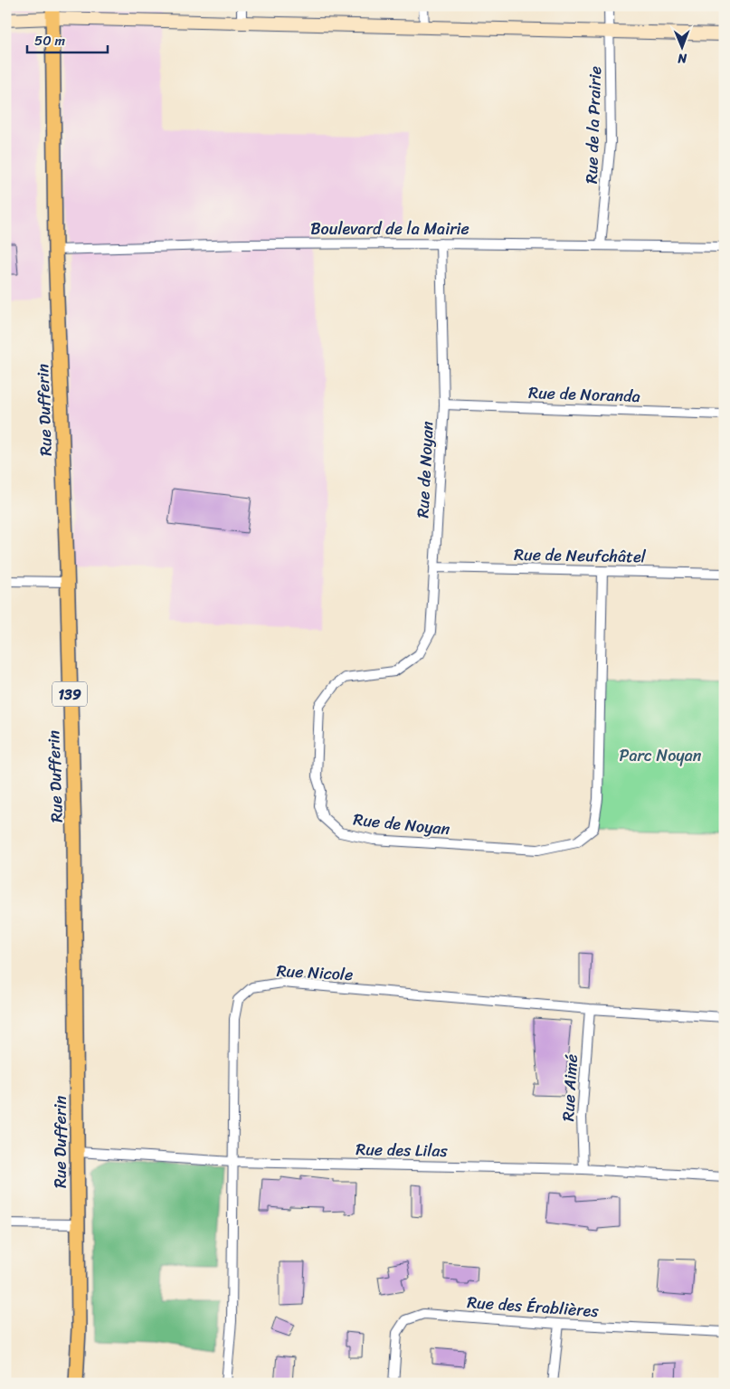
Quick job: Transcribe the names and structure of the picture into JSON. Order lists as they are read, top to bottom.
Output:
{
  "streets": {
    "main road": ["Rue Dufferin", "139"],
    "street": [
      "Rue de la Prairie",
      "Boulevard de la Mairie",
      "Rue de Noranda",
      "Rue de Noyan",
      "Rue de Neufchâtel",
      "Rue Nicole",
      "Rue Aimé",
      "Rue des Lilas",
      "Rue des Érablières"
    ]
  },
  "crossings": [
    ["Rue de la Prairie", "Boulevard de la Mairie"],
    ["Boulevard de la Mairie", "Rue Dufferin"],
    ["Boulevard de la Mairie", "Rue de Noyan"],
    ["Rue de Noranda", "Rue de Noyan"],
    ["Rue Dufferin", "Rue des Lilas"],
    ["Rue de Noyan", "Rue de Neufchâtel"],
    ["Rue Nicole", "Rue Aimé"],
    ["Rue Nicole", "Rue des Lilas"],
    ["Rue Aimé", "Rue des Lilas"]
  ],
  "parks": ["Parc Noyan"],
  "scale_bar": "50 m",
  "north": "bottom"
}
